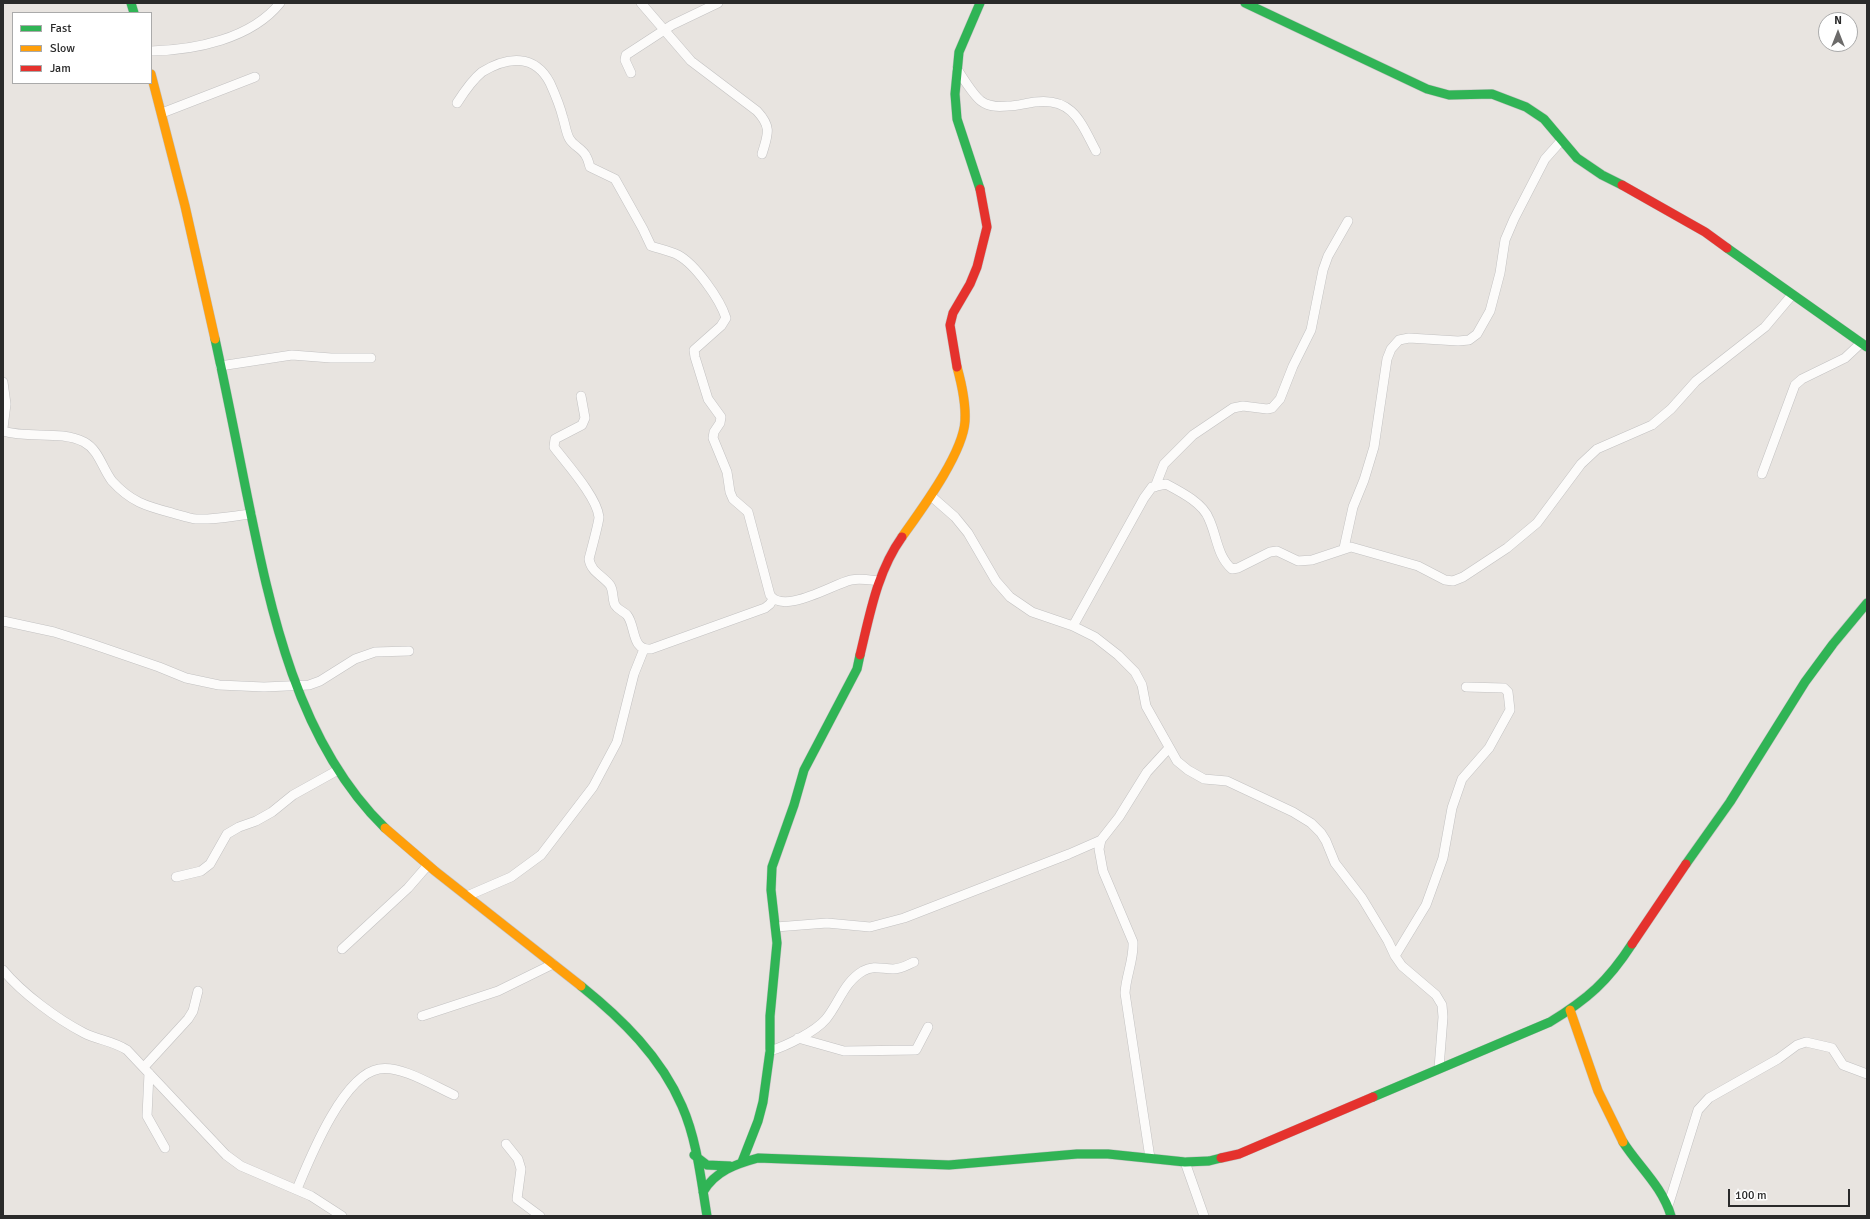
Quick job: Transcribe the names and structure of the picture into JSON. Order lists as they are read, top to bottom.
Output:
{
  "legend": ["Fast", "Slow", "Jam"],
  "scale_bar": "100 m",
  "north": "top"
}
